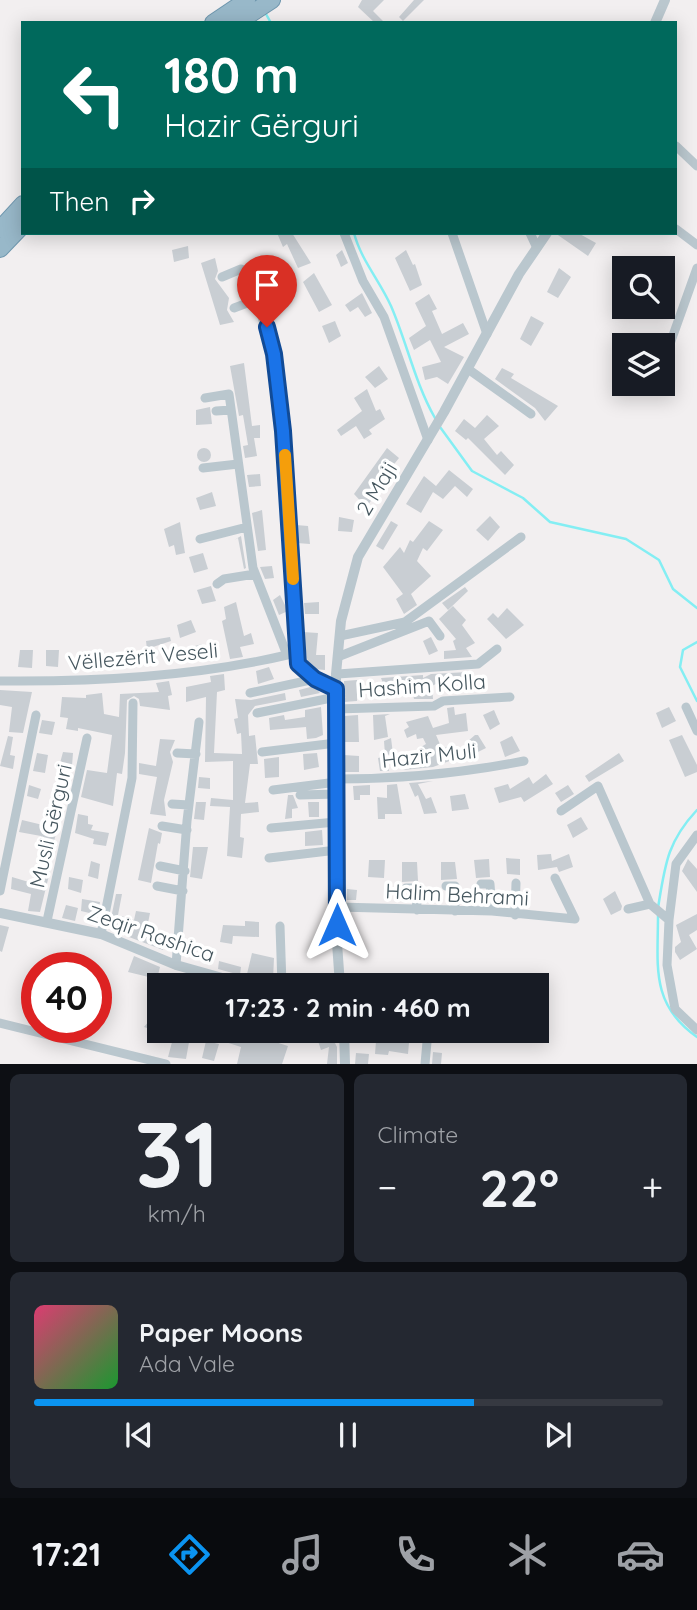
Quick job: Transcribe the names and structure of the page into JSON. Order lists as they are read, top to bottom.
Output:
{
  "streets": {
    "street": [
      "2 Maji",
      "Vëllezërit Veseli",
      "Hashim Kolla",
      "Hazir Muli",
      "Musli Gërguri",
      "Halim Behrami",
      "Zeqir Rashica"
    ]
  },
  "crossings": [
    ["2 Maji", "Hashim Kolla"],
    ["2 Maji", "Hazir Muli"],
    ["2 Maji", "Halim Behrami"],
    ["Musli Gërguri", "Zeqir Rashica"]
  ],
  "page": {
    "turn": ["180 m", "Hazir Gërguri"],
    "then": "Then",
    "limit": "40",
    "trip": "17:23 · 2 min · 460 m",
    "tile": [
      ["31", "km/h"],
      "Climate"
    ],
    "heat": ["−", "22°", "+"],
    "song": ["Paper Moons", "Ada Vale"],
    "tabs": "17:21"
  }
}
